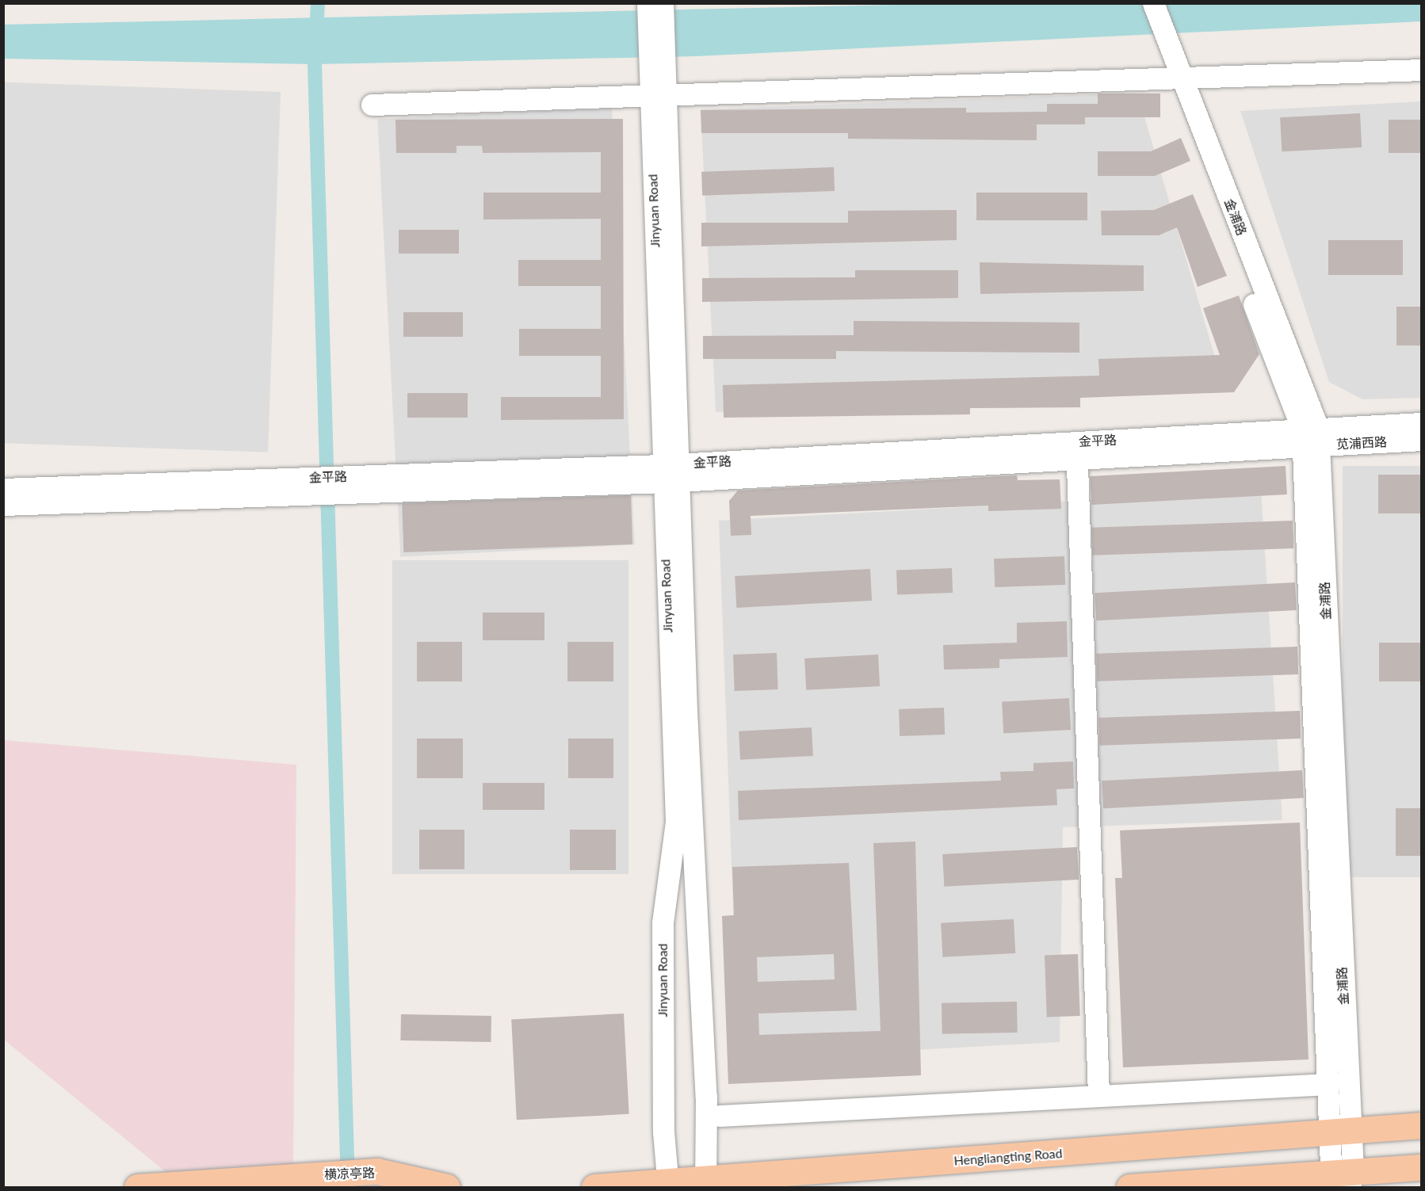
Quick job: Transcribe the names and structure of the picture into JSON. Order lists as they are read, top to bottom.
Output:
{
  "streets": {
    "main road": ["Hengliangting Road", "横凉亭路"],
    "street": [
      "Jinyuan Road",
      "金浦路",
      "金平路",
      "苋浦西路"
    ]
  },
  "crossings": [
    ["Jinyuan Road", "金平路"],
    ["Jinyuan Road", "Hengliangting Road"],
    ["金浦路", "金平路"],
    ["金浦路", "苋浦西路"],
    ["金浦路", "Hengliangting Road"],
    ["金平路", "苋浦西路"]
  ]
}
